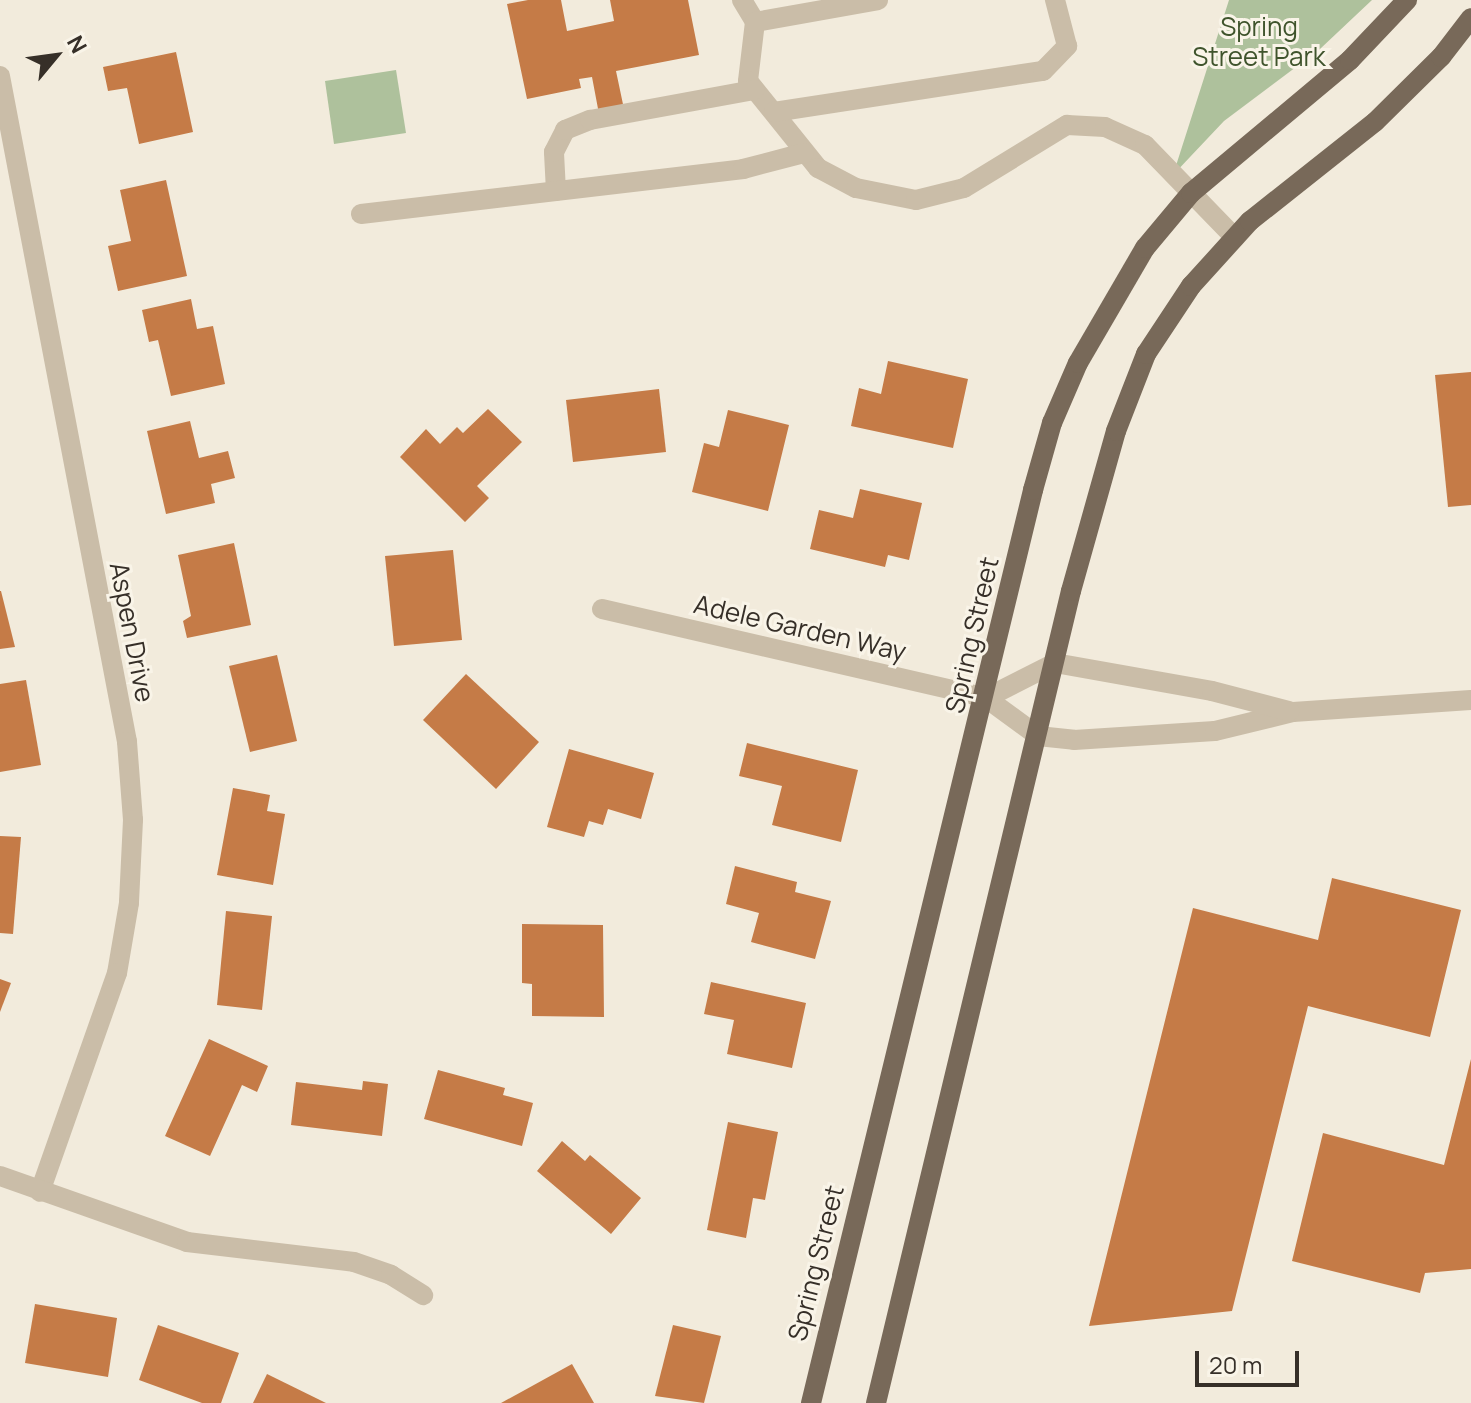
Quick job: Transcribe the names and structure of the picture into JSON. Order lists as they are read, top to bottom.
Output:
{
  "streets": {
    "main road": ["Spring Street"],
    "street": ["Adele Garden Way", "Aspen Drive"]
  },
  "crossings": [
    ["Adele Garden Way", "Spring Street"]
  ],
  "parks": ["Spring Street Park"],
  "scale_bar": "20 m",
  "north": "top right"
}
